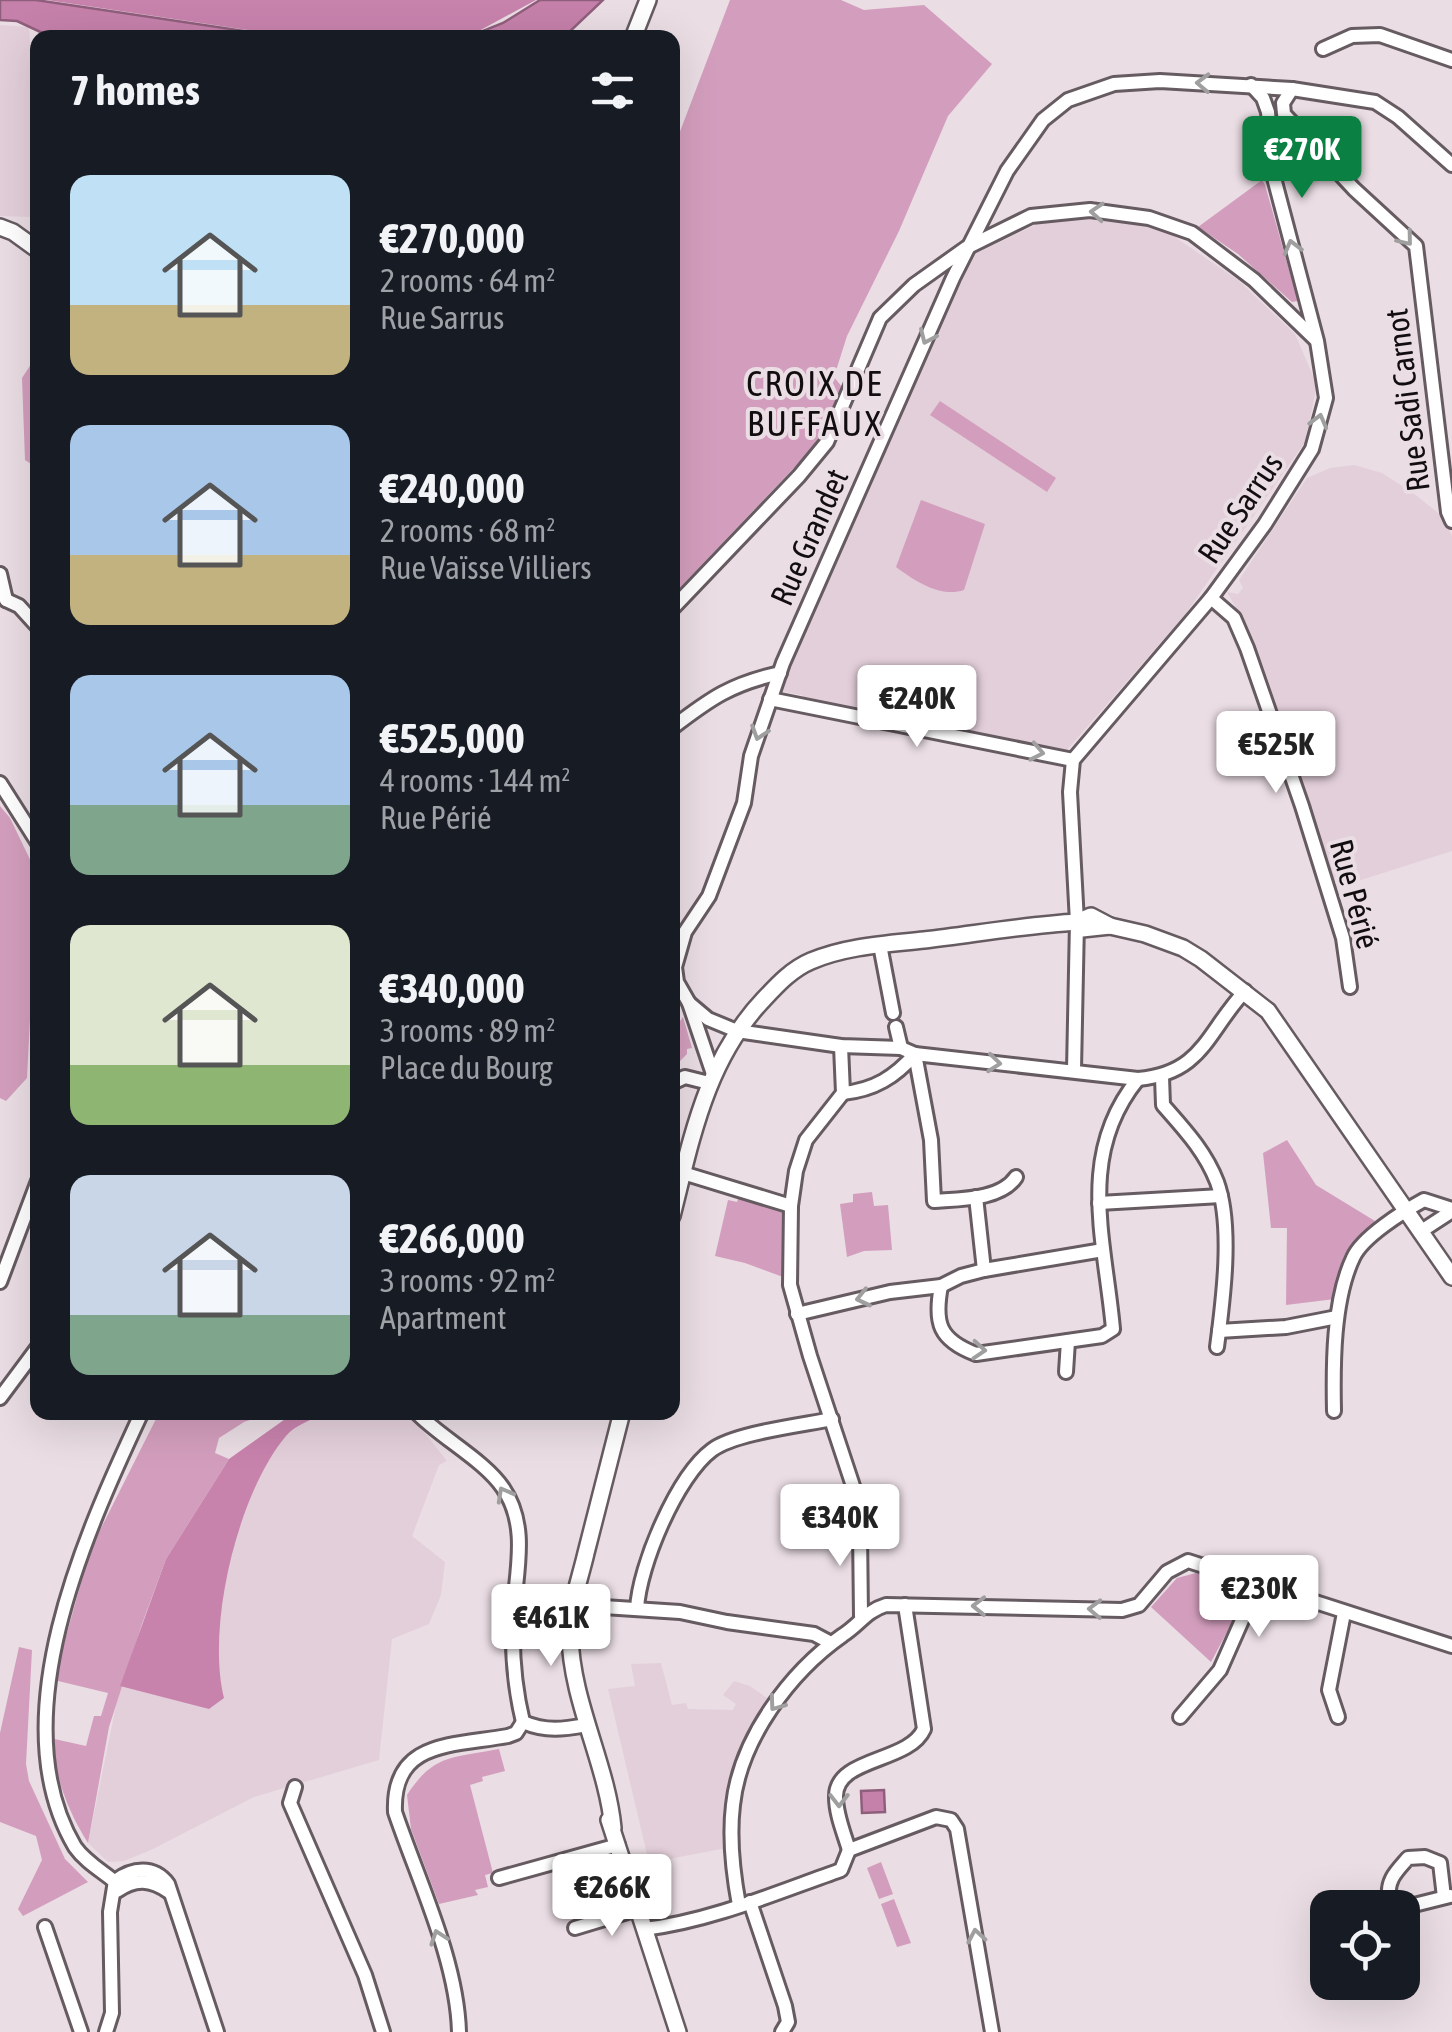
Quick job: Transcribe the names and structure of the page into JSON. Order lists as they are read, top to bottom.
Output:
{
  "streets": {
    "street": [
      "Rue Sadi Carnot",
      "Rue Sarrus",
      "Rue Grandet",
      "Rue Périé"
    ]
  },
  "crossings": [
    ["Rue Sarrus", "Rue Périé"]
  ],
  "one_way": ["Rue Sadi Carnot", "Rue Sarrus"],
  "districts": ["CROIX DE BUFFAUX"],
  "page": {
    "heading": "7 homes",
    "price": [
      "€270K",
      "€240K",
      "€525K",
      "€340K",
      "€230K",
      "€461K",
      "€266K"
    ],
    "list": [
      {
        "name": "€270,000",
        "note": "2 rooms · 64 m² · Rue Sarrus"
      },
      {
        "name": "€240,000",
        "note": "2 rooms · 68 m² · Rue Vaïsse Villiers"
      },
      {
        "name": "€525,000",
        "note": "4 rooms · 144 m² · Rue Périé"
      },
      {
        "name": "€340,000",
        "note": "3 rooms · 89 m² · Place du Bourg"
      },
      {
        "name": "€266,000",
        "note": "3 rooms · 92 m² · Apartment"
      }
    ]
  }
}
